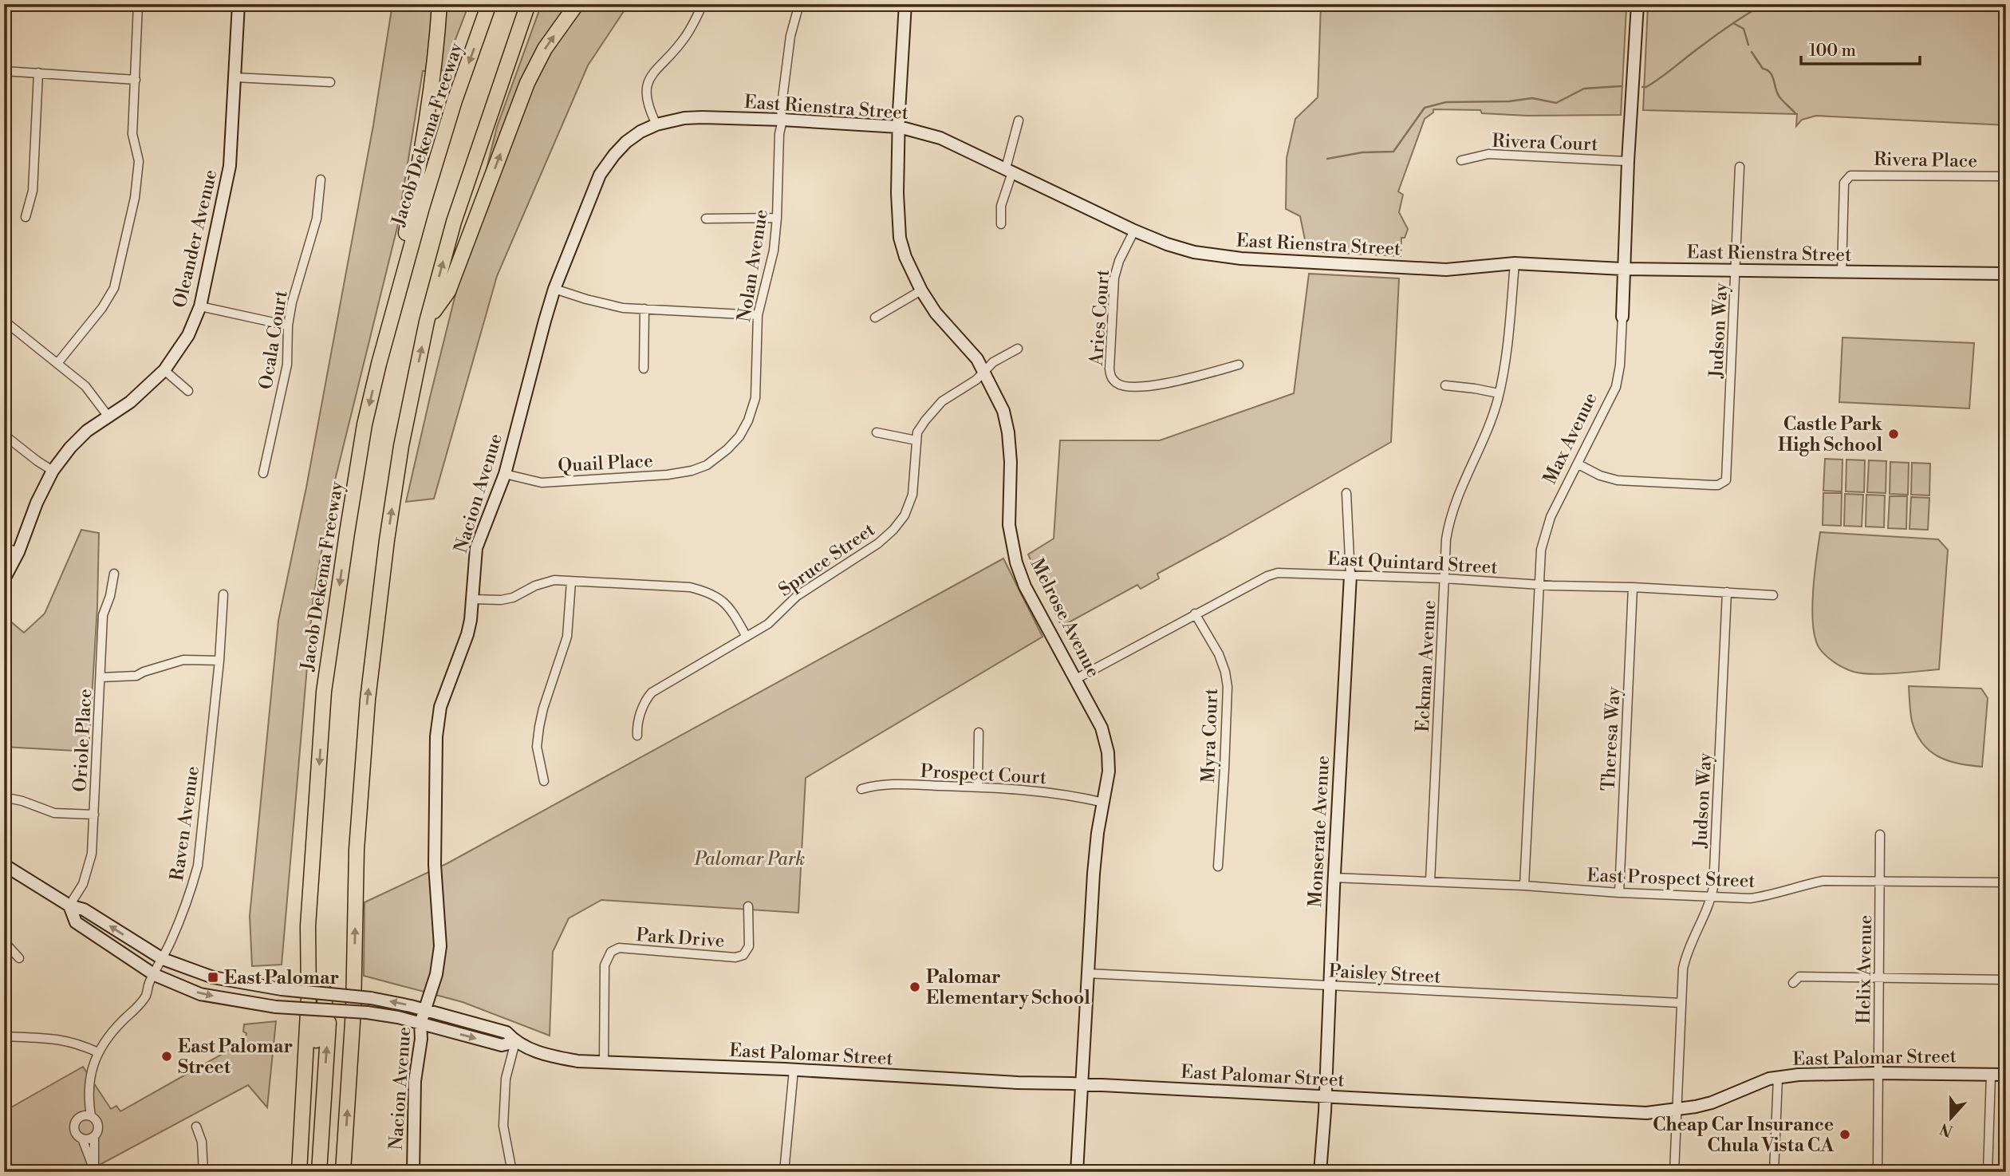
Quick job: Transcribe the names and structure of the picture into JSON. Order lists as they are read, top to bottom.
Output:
{
  "streets": {
    "highway": ["Jacob Dekema Freeway"],
    "street": [
      "East Rienstra Street",
      "Rivera Court",
      "Rivera Place",
      "Oleander Avenue",
      "Nolan Avenue",
      "Aries Court",
      "Judson Way",
      "Ocala Court",
      "Max Avenue",
      "Quail Place",
      "Nacion Avenue",
      "Spruce Street",
      "East Quintard Street",
      "Melrose Avenue",
      "Eckman Avenue",
      "Myra Court",
      "Theresa Way",
      "Oriole Place",
      "Prospect Court",
      "Raven Avenue",
      "Monserate Avenue",
      "East Prospect Street",
      "Park Drive",
      "Helix Avenue",
      "Paisley Street",
      "East Palomar Street"
    ]
  },
  "crossings": [
    ["East Rienstra Street", "Rivera Place"],
    ["East Rienstra Street", "Nolan Avenue"],
    ["East Rienstra Street", "Aries Court"],
    ["East Rienstra Street", "Judson Way"],
    ["East Rienstra Street", "Max Avenue"],
    ["East Rienstra Street", "Nacion Avenue"],
    ["East Rienstra Street", "Melrose Avenue"],
    ["East Rienstra Street", "Eckman Avenue"],
    ["Rivera Court", "Max Avenue"],
    ["Nolan Avenue", "Quail Place"],
    ["Judson Way", "Max Avenue"],
    ["Judson Way", "East Quintard Street"],
    ["Judson Way", "East Prospect Street"],
    ["Judson Way", "Paisley Street"],
    ["Judson Way", "East Palomar Street"],
    ["Max Avenue", "East Quintard Street"],
    ["Max Avenue", "East Prospect Street"],
    ["Quail Place", "Nacion Avenue"],
    ["Nacion Avenue", "East Palomar Street"],
    ["Spruce Street", "Melrose Avenue"],
    ["East Quintard Street", "Melrose Avenue"],
    ["East Quintard Street", "Eckman Avenue"],
    ["East Quintard Street", "Myra Court"],
    ["East Quintard Street", "Theresa Way"],
    ["East Quintard Street", "Monserate Avenue"],
    ["Melrose Avenue", "Prospect Court"],
    ["Melrose Avenue", "Paisley Street"],
    ["Melrose Avenue", "East Palomar Street"],
    ["Eckman Avenue", "East Prospect Street"],
    ["Theresa Way", "East Prospect Street"],
    ["Oriole Place", "East Palomar Street"],
    ["Raven Avenue", "East Palomar Street"],
    ["Monserate Avenue", "East Prospect Street"],
    ["Monserate Avenue", "Paisley Street"],
    ["Monserate Avenue", "East Palomar Street"],
    ["East Prospect Street", "Helix Avenue"],
    ["Park Drive", "East Palomar Street"],
    ["Helix Avenue", "East Palomar Street"]
  ],
  "parks": ["Palomar Park"],
  "places": {
    "other": [
      "Castle Park High School",
      "Palomar Elementary School",
      "East Palomar Street",
      "Cheap Car Insurance Chula Vista CA"
    ],
    "transit": ["East Palomar"]
  },
  "scale_bar": "100 m",
  "north": "bottom"
}
